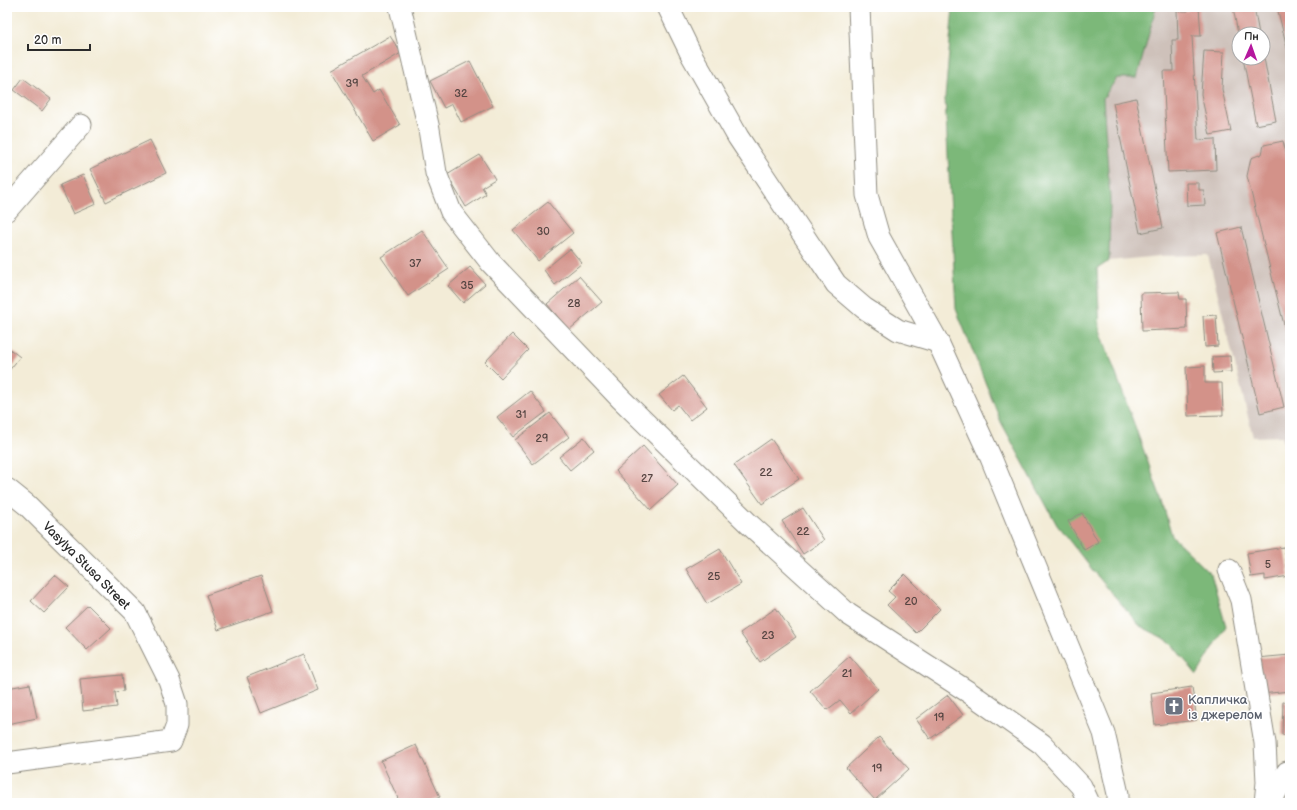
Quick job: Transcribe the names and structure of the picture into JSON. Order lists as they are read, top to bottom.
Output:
{
  "streets": {
    "street": ["Vasylya Stusa Street"]
  },
  "places": {
    "church": ["Капличка із джерелом"]
  },
  "house_numbers": [
    "39",
    "32",
    "30",
    "37",
    "35",
    "28",
    "31",
    "29",
    "22",
    "27",
    "22",
    "5",
    "25",
    "20",
    "23",
    "21",
    "19",
    "19"
  ],
  "scale_bar": "20 m",
  "north": "top"
}
